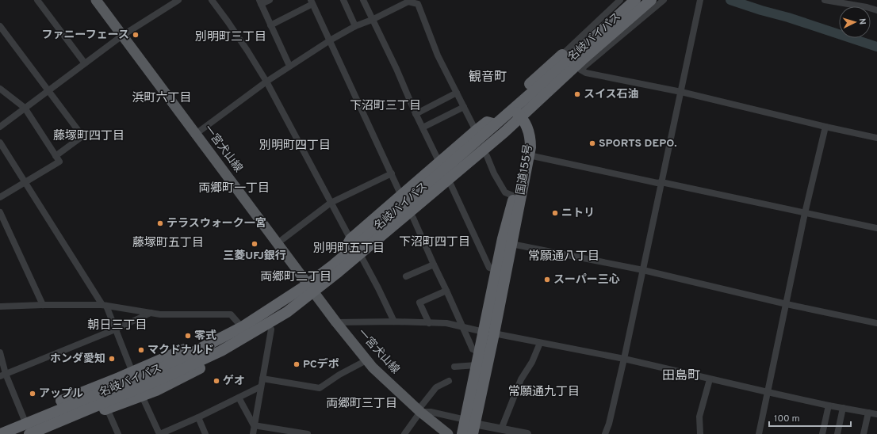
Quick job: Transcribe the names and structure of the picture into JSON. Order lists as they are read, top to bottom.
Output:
{
  "streets": {
    "highway": ["名岐バイパス", "国道155号"],
    "main road": ["一宮犬山線"]
  },
  "crossings": [
    ["名岐バイパス", "一宮犬山線"],
    ["名岐バイパス", "国道155号"]
  ],
  "districts": [
    "別明町三丁目",
    "観音町",
    "浜町六丁目",
    "下沼町三丁目",
    "藤塚町四丁目",
    "別明町四丁目",
    "両郷町一丁目",
    "下沼町四丁目",
    "藤塚町五丁目",
    "別明町五丁目",
    "常願通八丁目",
    "両郷町二丁目",
    "朝日三丁目",
    "田島町",
    "常願通九丁目",
    "両郷町三丁目"
  ],
  "places": [
    "ファニーフェース",
    "スイス石油",
    "SPORTS DEPO.",
    "ニトリ",
    "テラスウォーク一宮",
    "三菱UFJ銀行",
    "スーパー三心",
    "零式",
    "マクドナルド",
    "ホンダ愛知",
    "PCデポ",
    "ゲオ",
    "アップル"
  ],
  "scale_bar": "100 m",
  "north": "right"
}
